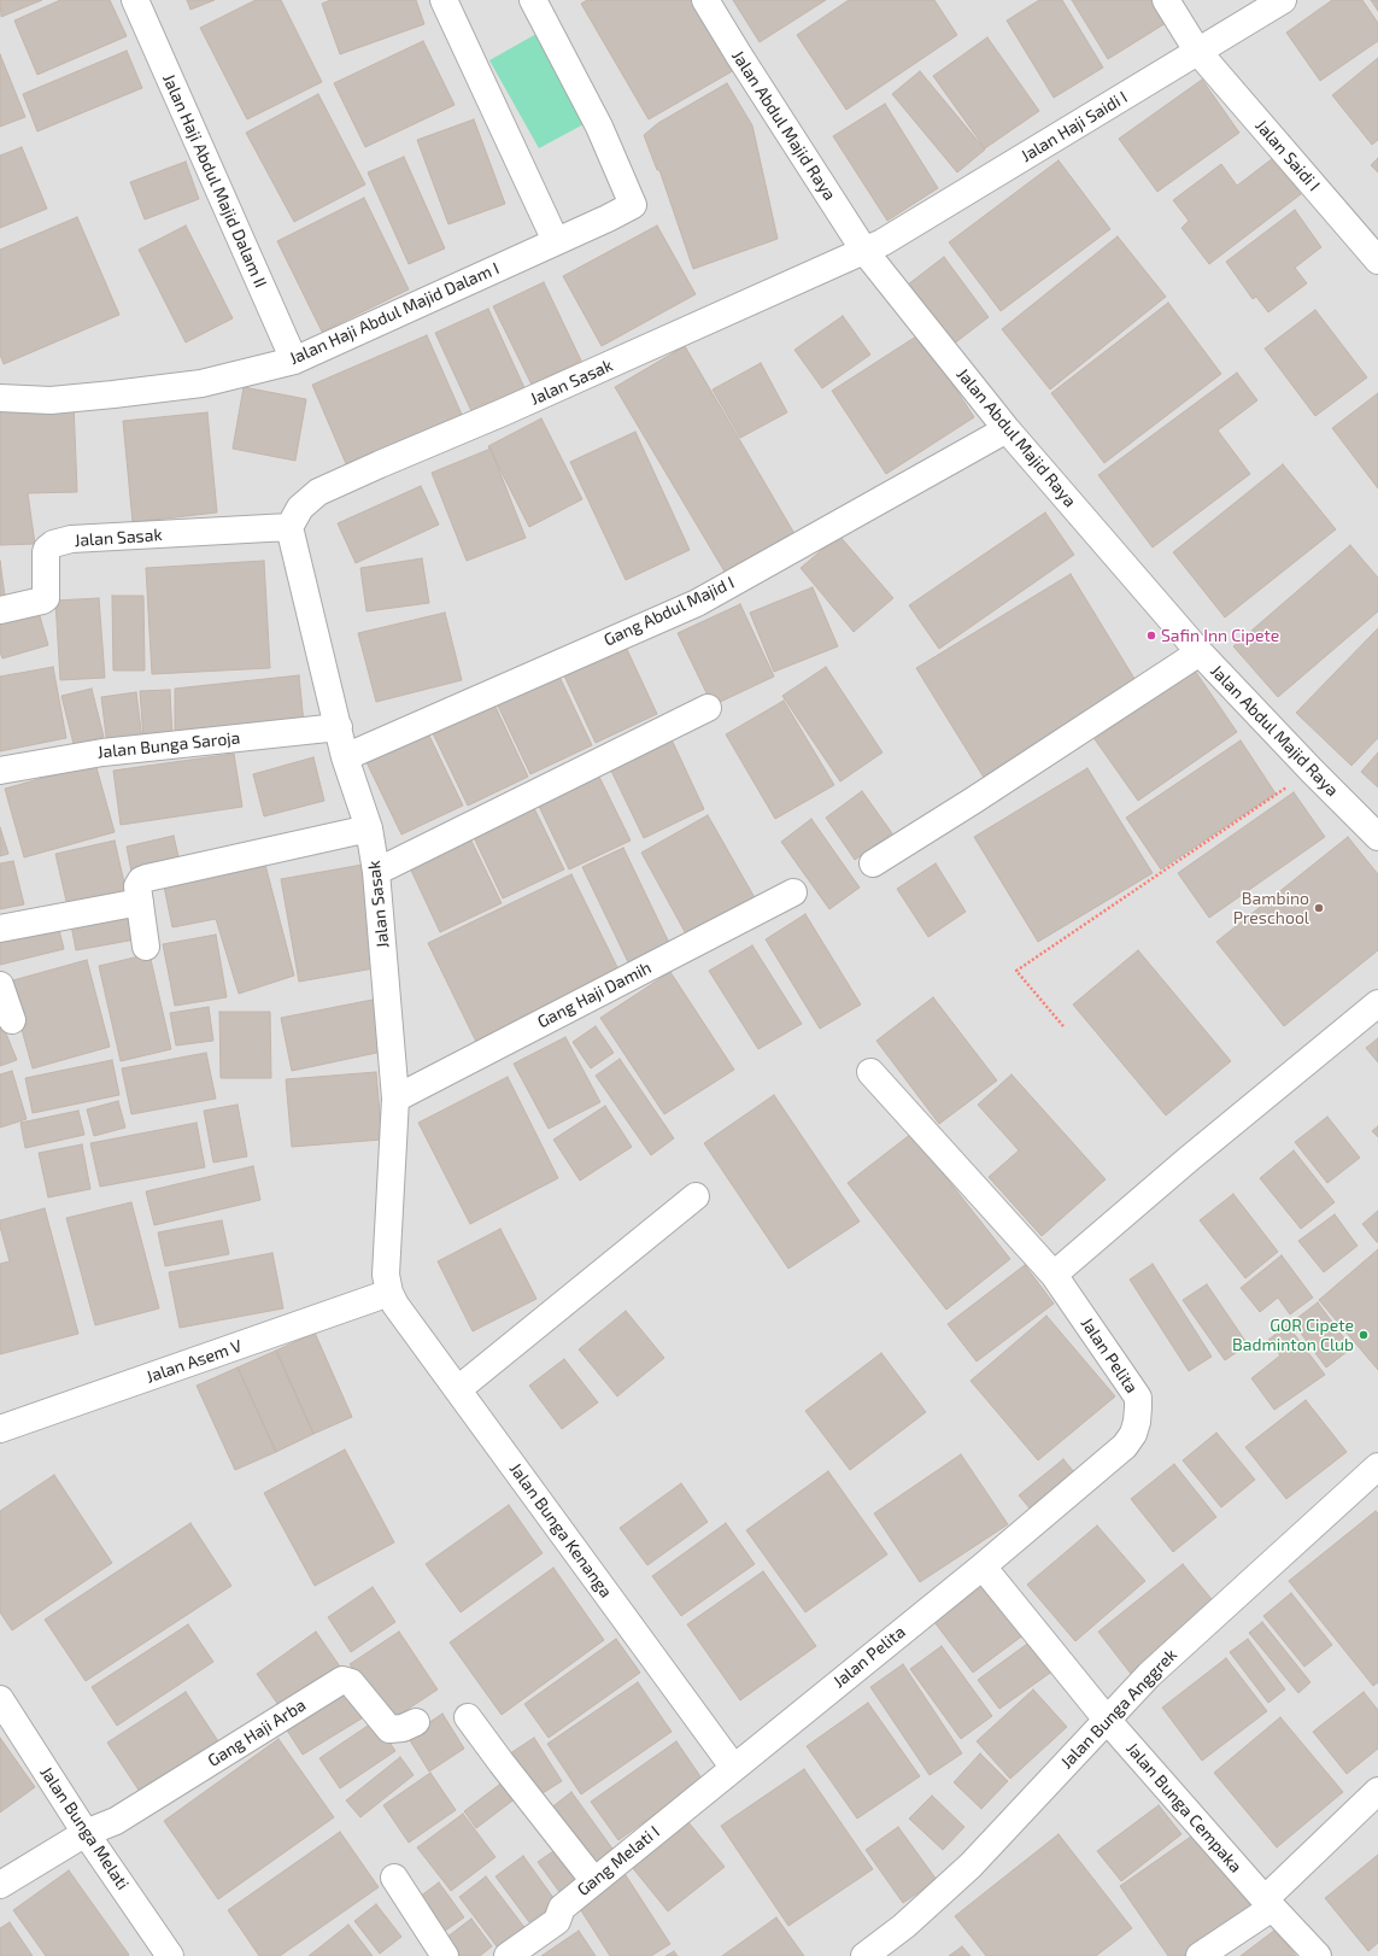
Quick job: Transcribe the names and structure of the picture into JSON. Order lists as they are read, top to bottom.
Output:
{
  "streets": {
    "street": [
      "Jalan Abdul Majid Raya",
      "Jalan Haji Saidi I",
      "Jalan Saidi I",
      "Jalan Haji Abdul Majid Dalam II",
      "Jalan Haji Abdul Majid Dalam I",
      "Jalan Sasak",
      "Gang Abdul Majid I",
      "Jalan Bunga Saroja",
      "Gang Haji Damih",
      "Jalan Pelita",
      "Jalan Asem V",
      "Jalan Bunga Kenanga",
      "Jalan Bunga Anggrek",
      "Gang Haji Arba",
      "Jalan Bunga Cempaka",
      "Jalan Bunga Melati",
      "Gang Melati I"
    ]
  },
  "crossings": [
    ["Jalan Abdul Majid Raya", "Jalan Haji Saidi I"],
    ["Jalan Abdul Majid Raya", "Jalan Sasak"],
    ["Jalan Abdul Majid Raya", "Gang Abdul Majid I"],
    ["Jalan Haji Saidi I", "Jalan Saidi I"],
    ["Jalan Haji Saidi I", "Jalan Sasak"],
    ["Jalan Haji Abdul Majid Dalam II", "Jalan Haji Abdul Majid Dalam I"],
    ["Jalan Sasak", "Gang Abdul Majid I"],
    ["Jalan Sasak", "Jalan Bunga Saroja"],
    ["Jalan Sasak", "Gang Haji Damih"],
    ["Jalan Sasak", "Jalan Asem V"],
    ["Jalan Sasak", "Jalan Bunga Kenanga"],
    ["Jalan Pelita", "Jalan Bunga Kenanga"],
    ["Jalan Pelita", "Jalan Bunga Cempaka"],
    ["Jalan Pelita", "Gang Melati I"],
    ["Jalan Asem V", "Jalan Bunga Kenanga"],
    ["Jalan Bunga Kenanga", "Gang Melati I"],
    ["Jalan Bunga Anggrek", "Jalan Bunga Cempaka"],
    ["Gang Haji Arba", "Jalan Bunga Melati"]
  ],
  "places": ["Safin Inn Cipete", "Bambino Preschool", "GOR Cipete Badminton Club"]
}
